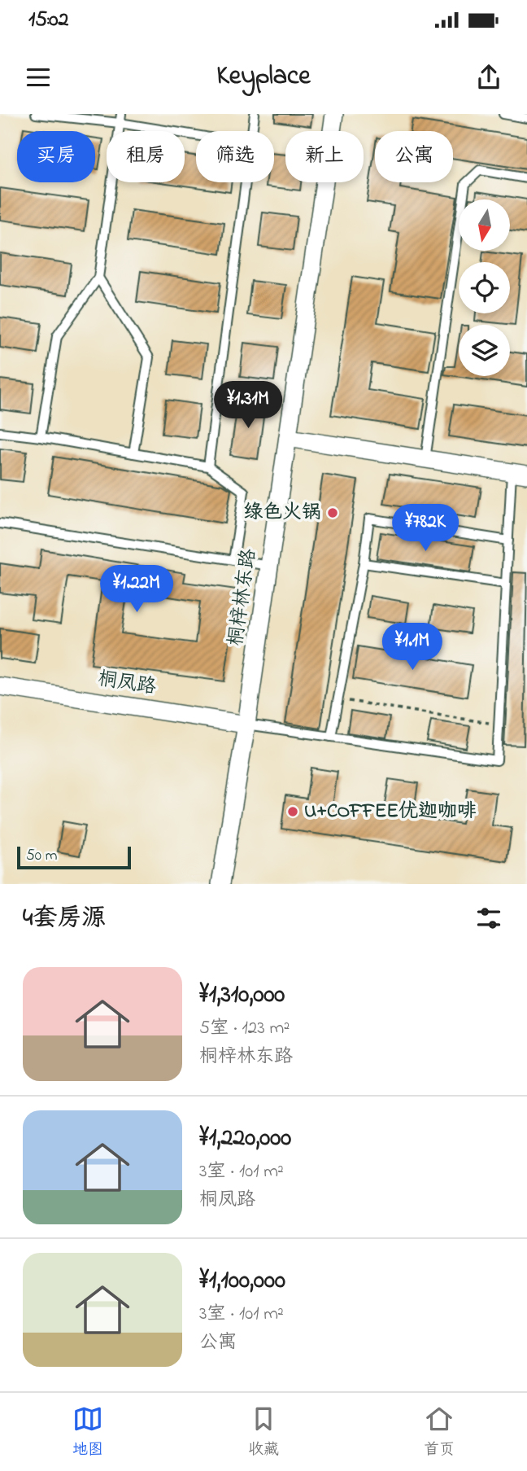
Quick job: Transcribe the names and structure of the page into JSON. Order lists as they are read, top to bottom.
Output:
{
  "streets": {
    "street": ["桐梓林东路", "桐凤路"]
  },
  "crossings": [
    ["桐梓林东路", "桐凤路"]
  ],
  "places": ["绿色火锅", "U+COFFEE优迦咖啡"],
  "scale_bar": "50 m",
  "north": "bottom",
  "page": {
    "status": "15:02",
    "header": "Keyplace",
    "chip": [
      "买房",
      "租房",
      "筛选",
      "新上",
      "公寓"
    ],
    "price": [
      "¥1.31M",
      "¥782K",
      "¥1.22M",
      "¥1.1M"
    ],
    "scale": "50 m",
    "heading": "4套房源",
    "list": [
      {
        "name": "¥1,310,000",
        "note": "5室 · 123 m² · 桐梓林东路"
      },
      {
        "name": "¥1,220,000",
        "note": "3室 · 101 m² · 桐凤路"
      },
      {
        "name": "¥1,100,000",
        "note": "3室 · 101 m² · 公寓"
      }
    ],
    "tabs": ["地图", "收藏", "首页"]
  }
}
